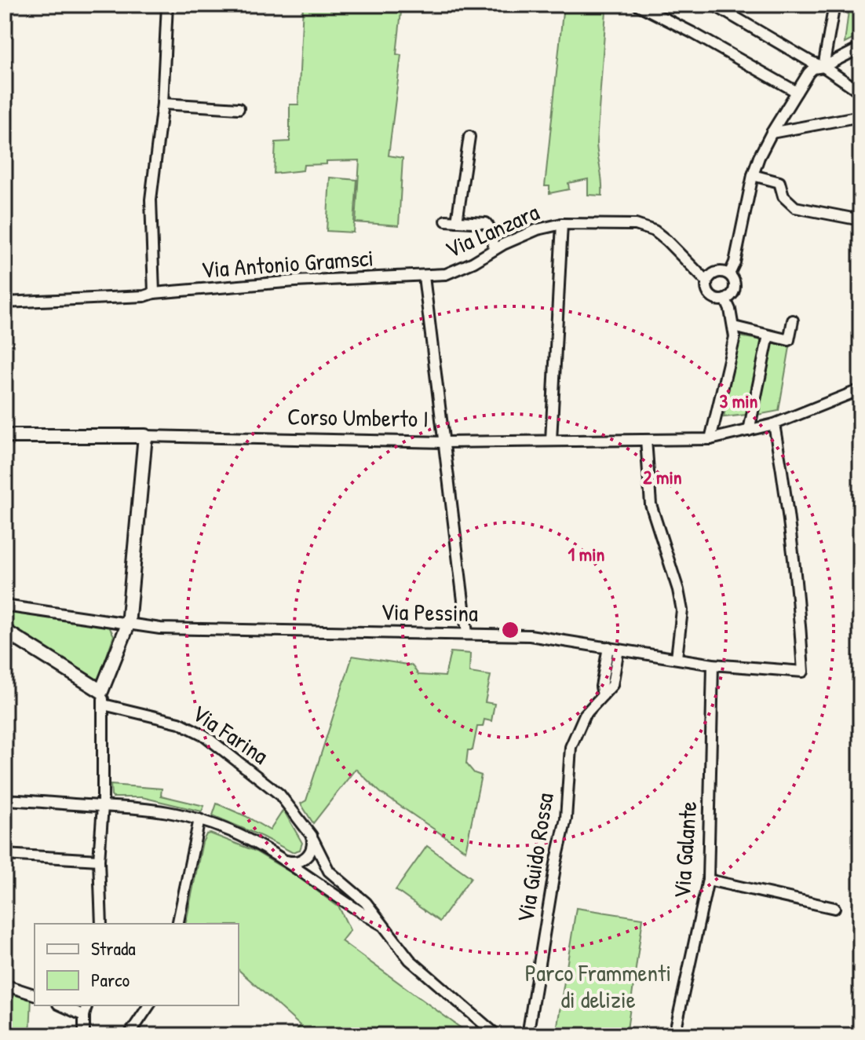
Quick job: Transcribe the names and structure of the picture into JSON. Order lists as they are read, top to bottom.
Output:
{
  "streets": {
    "main road": ["Corso Umberto I"],
    "street": [
      "Via Lanzara",
      "Via Antonio Gramsci",
      "Via Pessina",
      "Via Farina",
      "Via Galante",
      "Via Guido Rossa"
    ]
  },
  "crossings": [
    ["Via Lanzara", "Via Antonio Gramsci"],
    ["Corso Umberto I", "Via Pessina"],
    ["Via Pessina", "Via Galante"],
    ["Via Pessina", "Via Guido Rossa"]
  ],
  "parks": ["Parco Frammenti di delizie"],
  "legend": ["Strada", "Parco"],
  "rings": ["3 min", "2 min", "1 min"]
}
